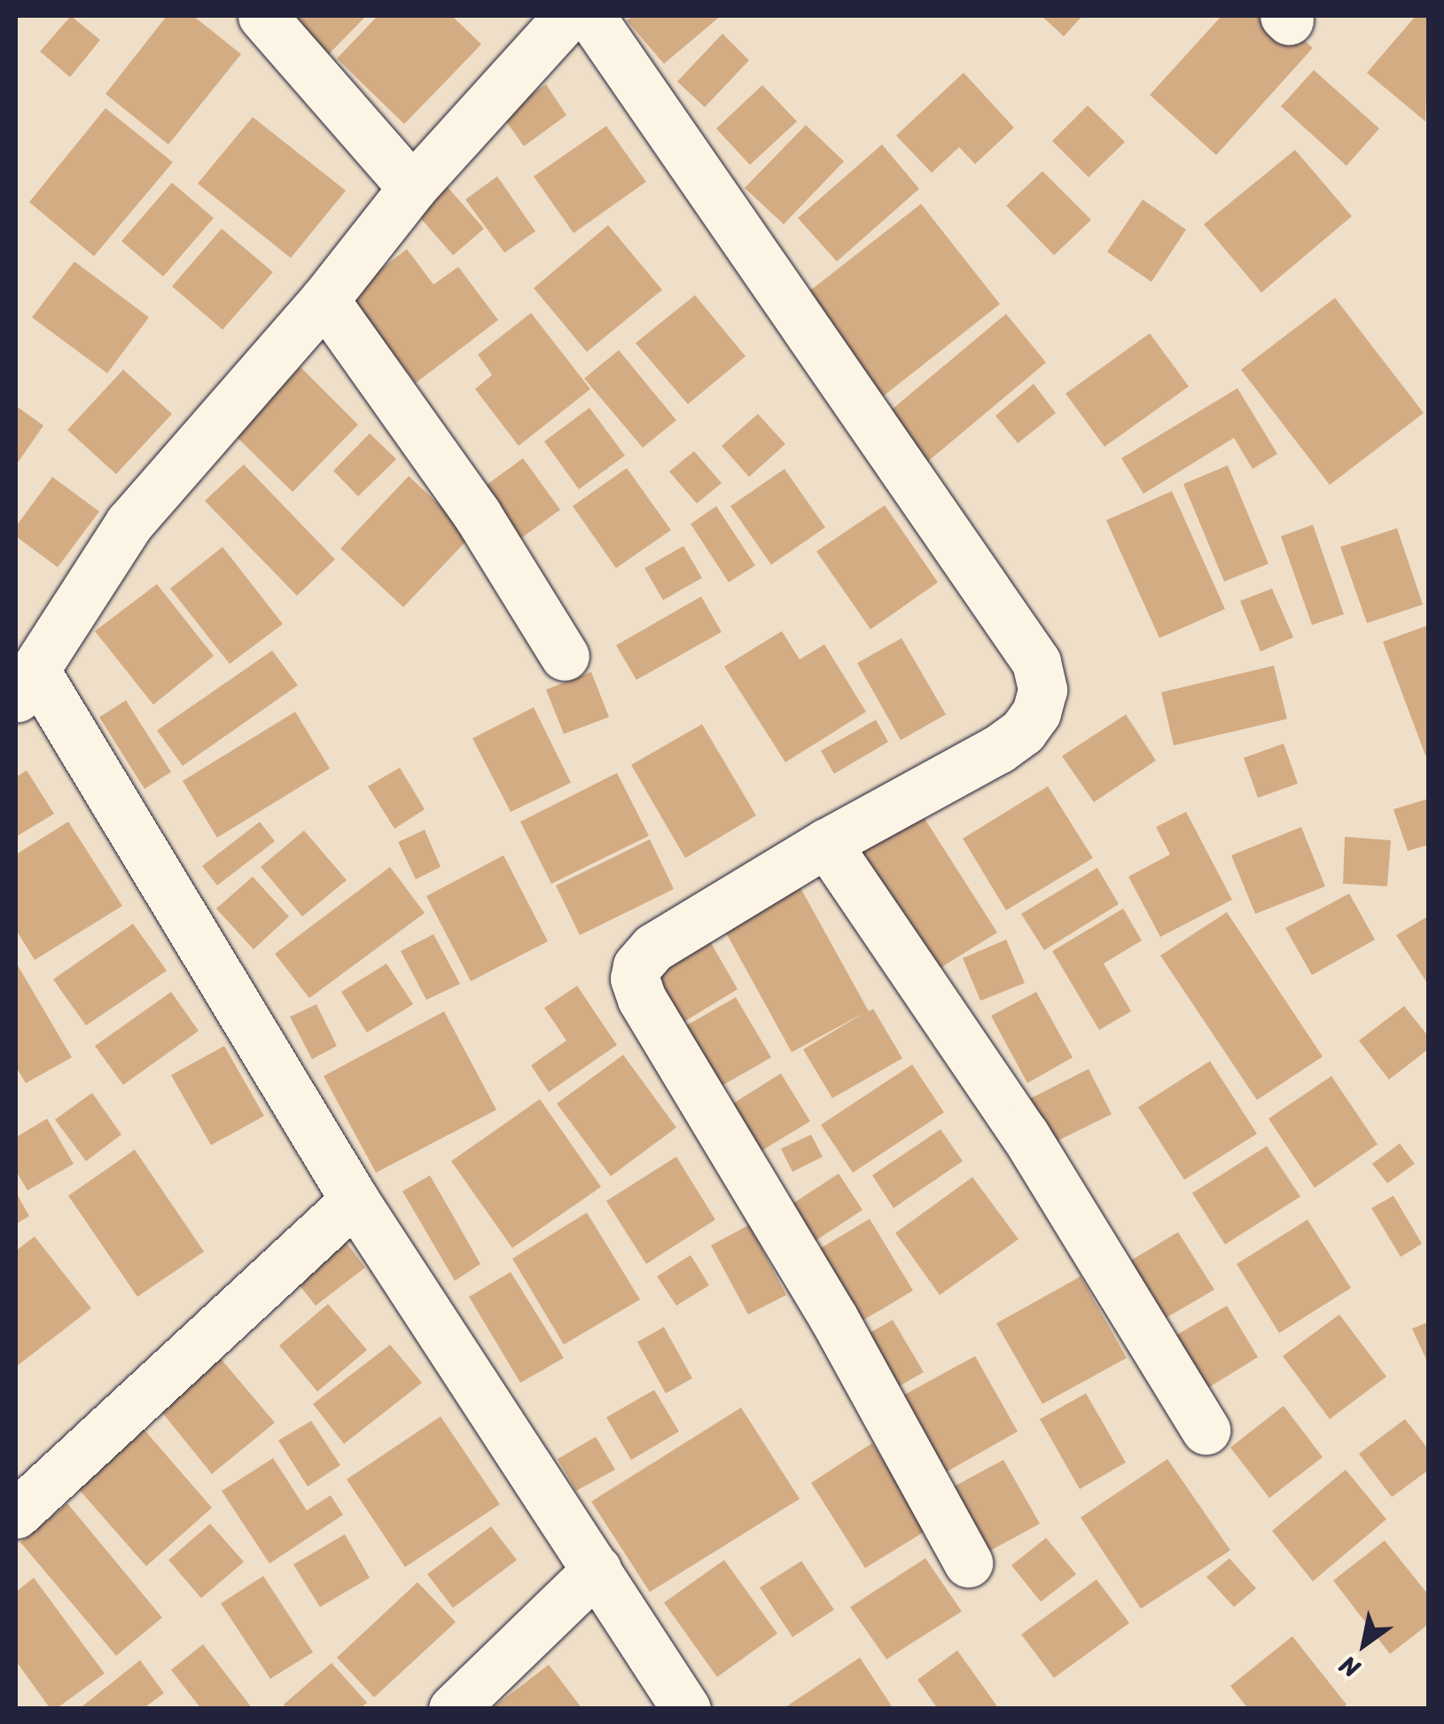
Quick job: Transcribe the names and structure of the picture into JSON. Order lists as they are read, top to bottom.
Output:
{
  "north": "bottom left"
}
